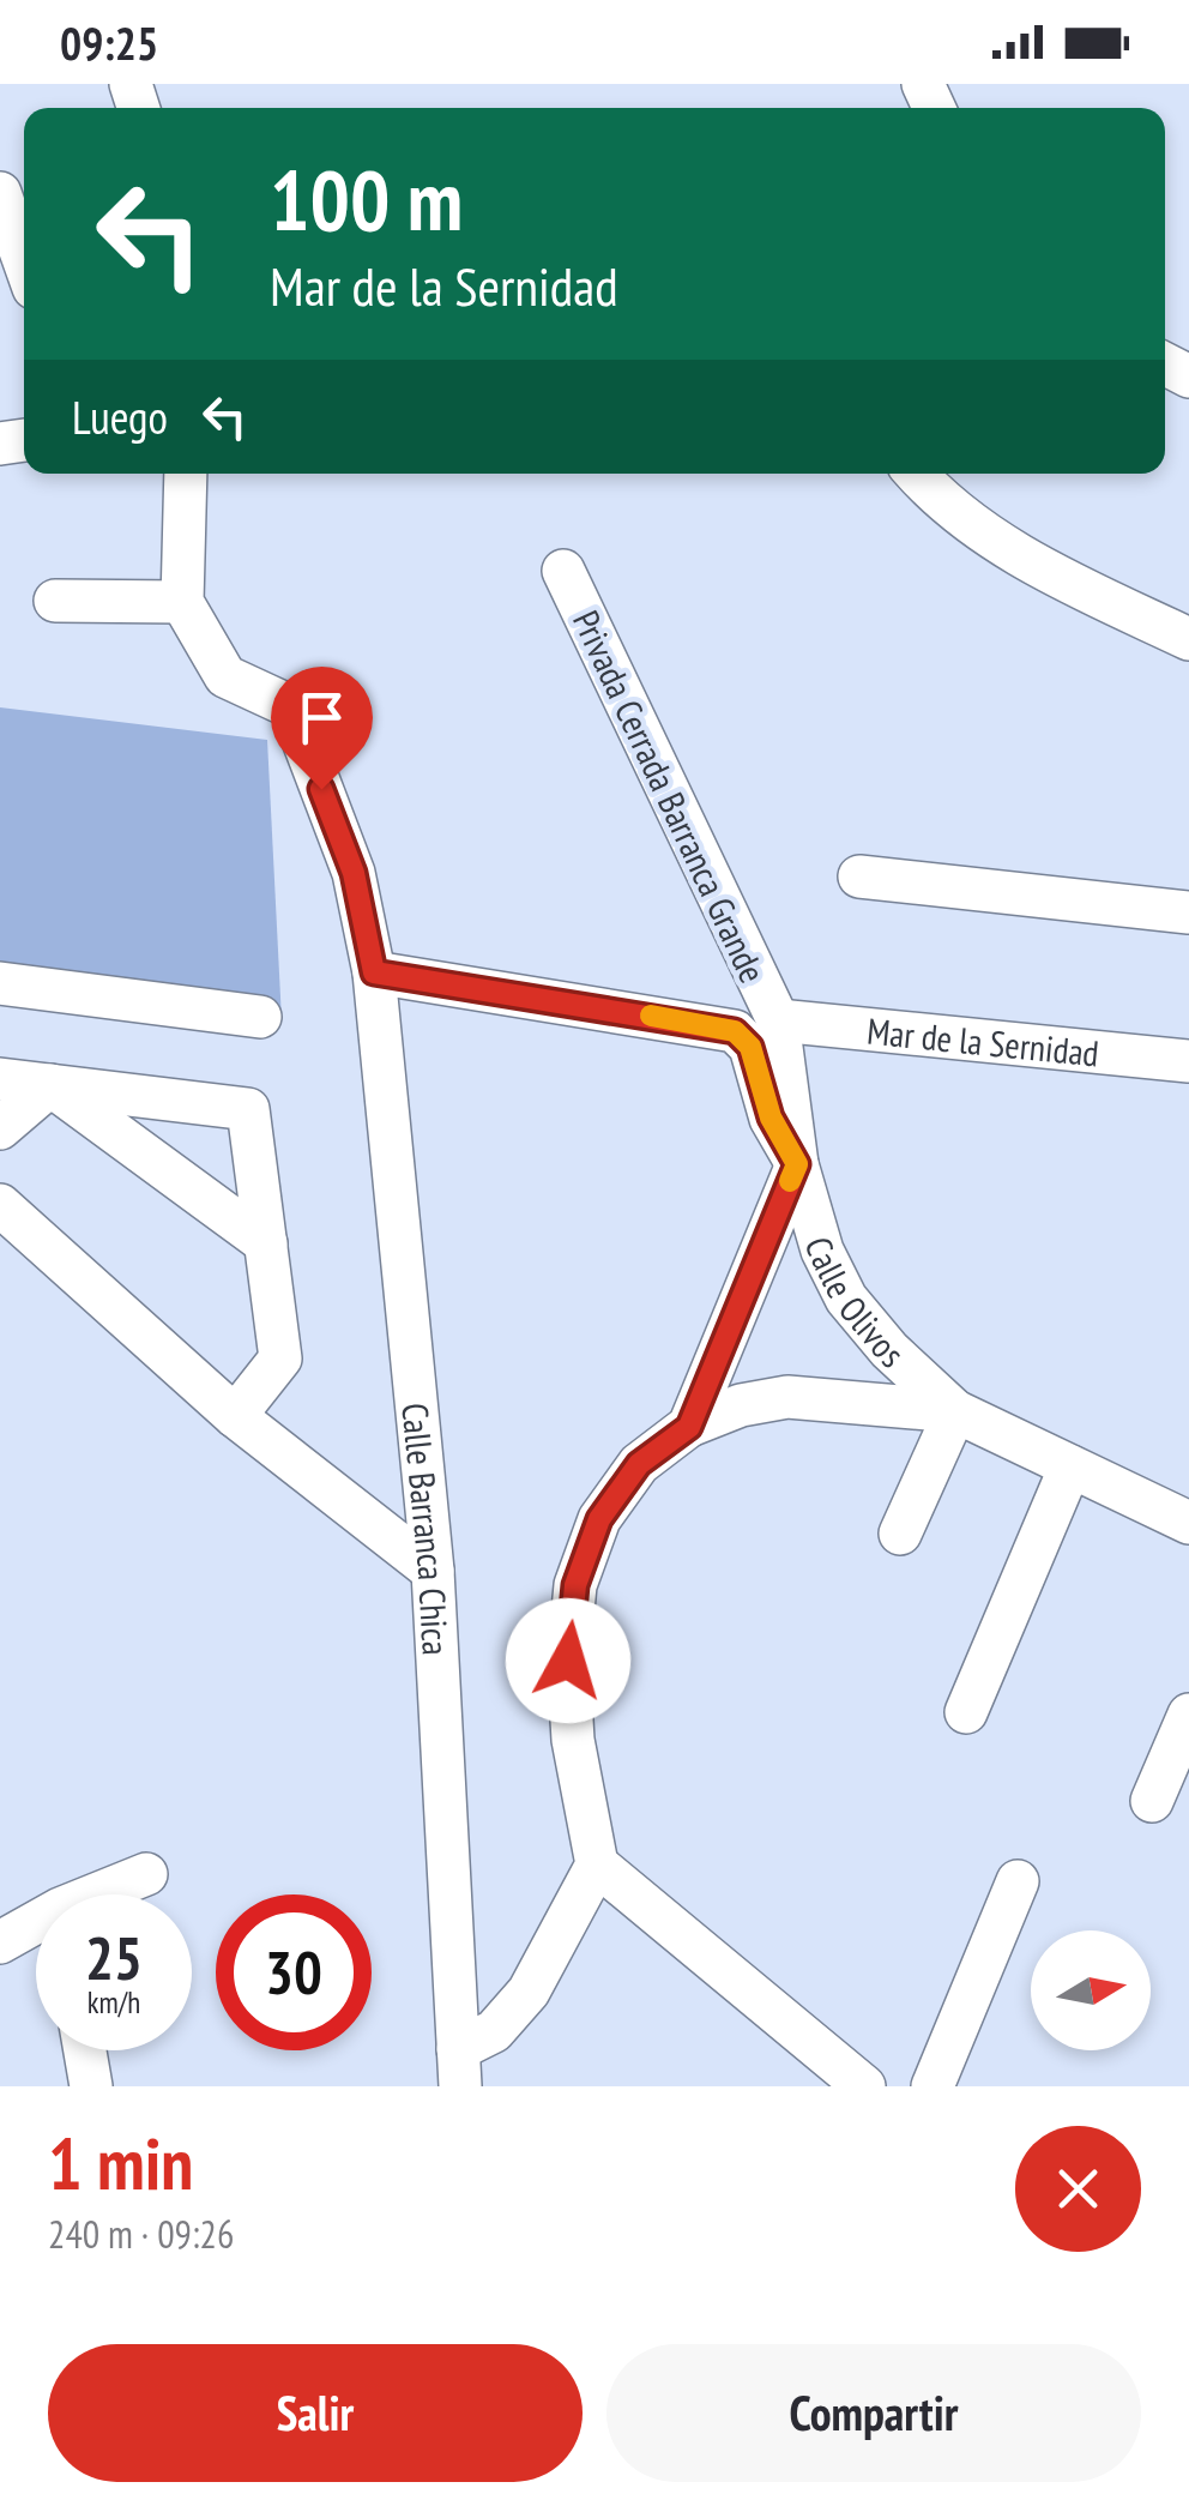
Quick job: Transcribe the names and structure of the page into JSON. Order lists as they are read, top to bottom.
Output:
{
  "streets": {
    "street": [
      "Privada Cerrada Barranca Grande",
      "Mar de la Sernidad",
      "Calle Olivos",
      "Calle Barranca Chica"
    ]
  },
  "crossings": [
    ["Privada Cerrada Barranca Grande", "Mar de la Sernidad"],
    ["Privada Cerrada Barranca Grande", "Calle Olivos"]
  ],
  "north": "right",
  "page": {
    "status": "09:25",
    "turn": ["100 m", "Mar de la Sernidad"],
    "then": "Luego",
    "speed": "25 km/h",
    "limit": "30",
    "heading": ["1 min", "240 m · 09:26"],
    "buttons": ["Salir", "Compartir"]
  }
}
